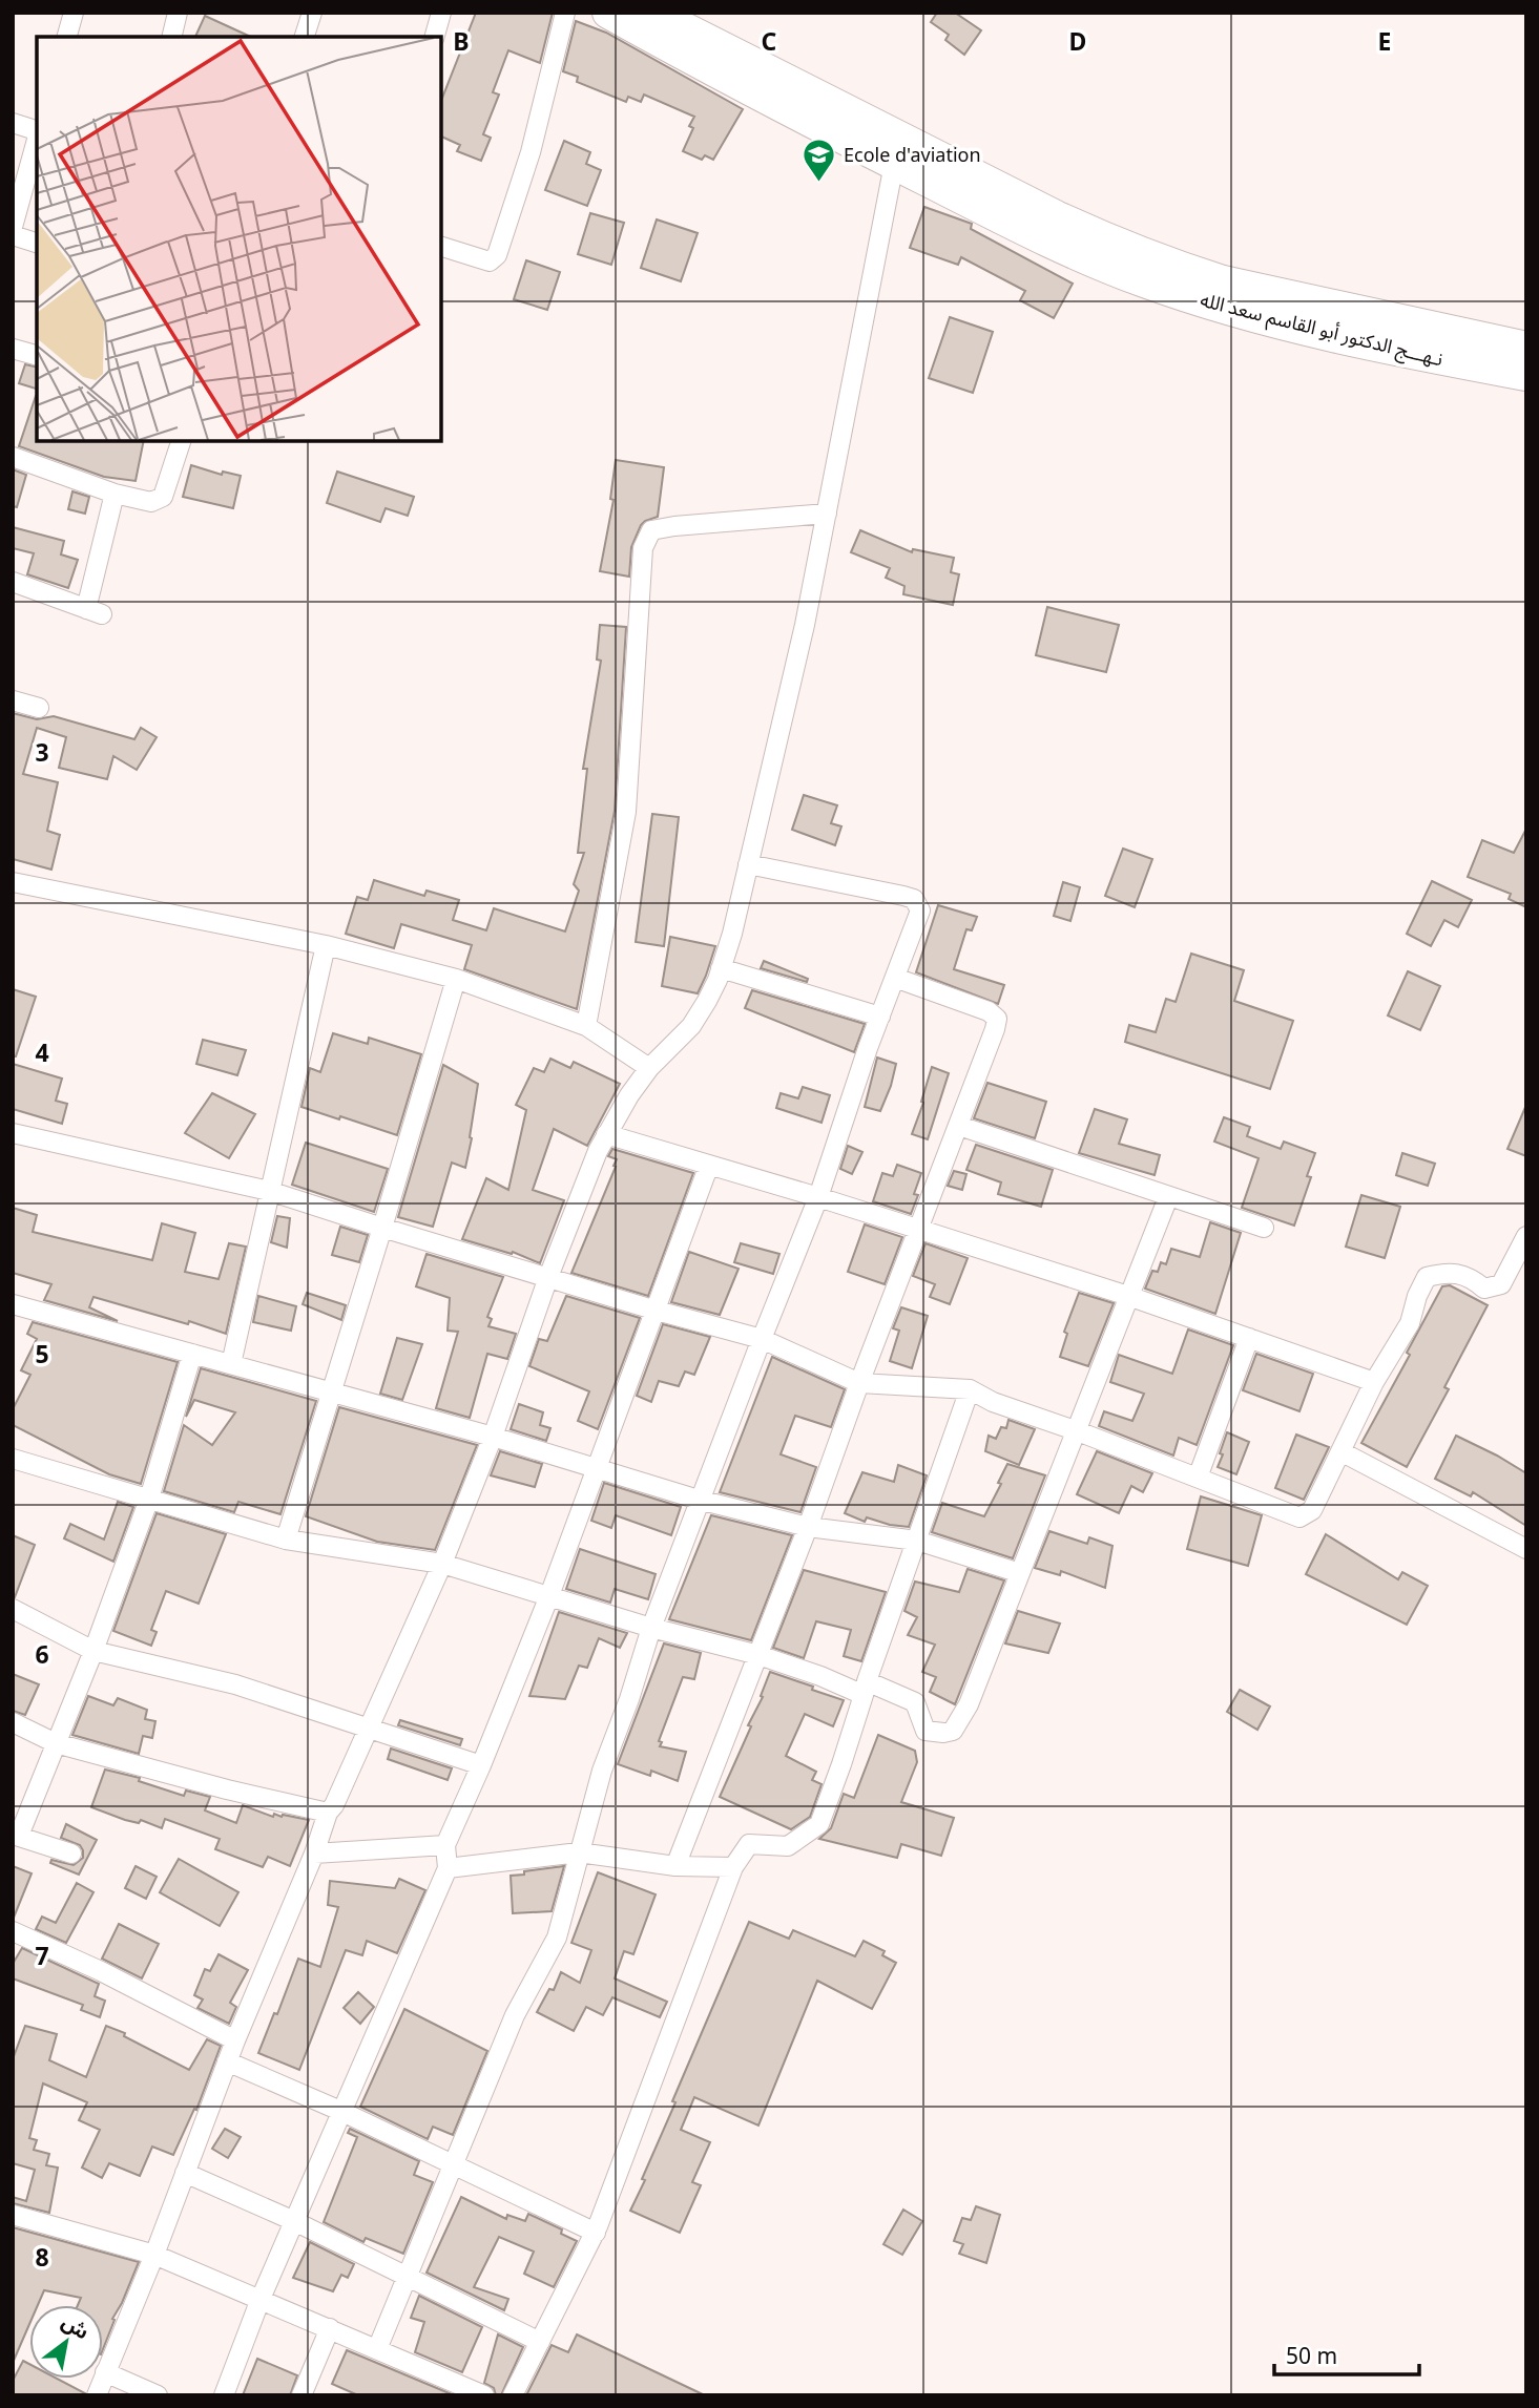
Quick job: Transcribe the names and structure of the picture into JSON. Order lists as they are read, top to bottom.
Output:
{
  "streets": {
    "main road": ["نـهـــج الدكتور أبو القاسم سعد الله"]
  },
  "places": {
    "school or university": ["Ecole d'aviation"]
  },
  "scale_bar": "50 m",
  "north": "top right",
  "grid": {
    "columns": [
      "B",
      "C",
      "D",
      "E"
    ],
    "rows": [
      "3",
      "4",
      "5",
      "6",
      "7",
      "8"
    ]
  }
}
